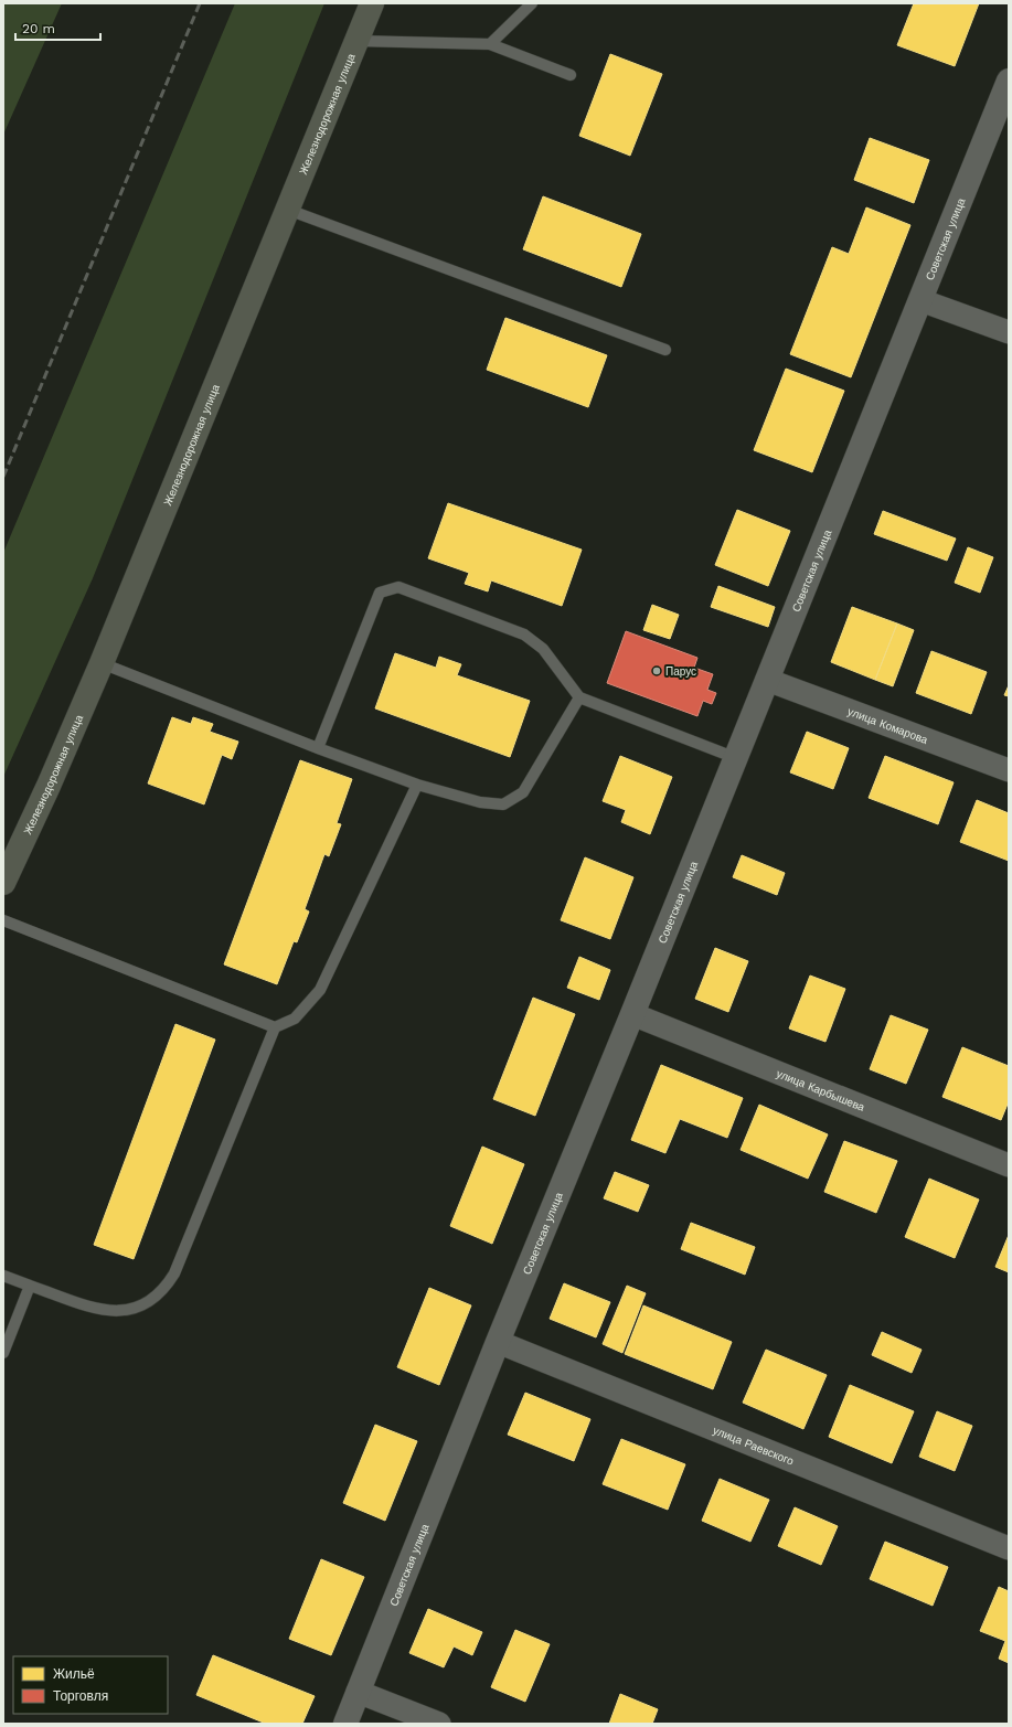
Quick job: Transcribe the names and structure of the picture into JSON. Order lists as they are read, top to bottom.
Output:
{
  "streets": {
    "main road": ["Железнодорожная улица"],
    "street": [
      "Советская улица",
      "улица Комарова",
      "улица Карбышева",
      "улица Раевского"
    ]
  },
  "crossings": [
    ["Советская улица", "улица Комарова"],
    ["Советская улица", "улица Карбышева"],
    ["Советская улица", "улица Раевского"]
  ],
  "places": ["Парус"],
  "legend": ["Жильё", "Торговля"],
  "scale_bar": "20 m"
}
